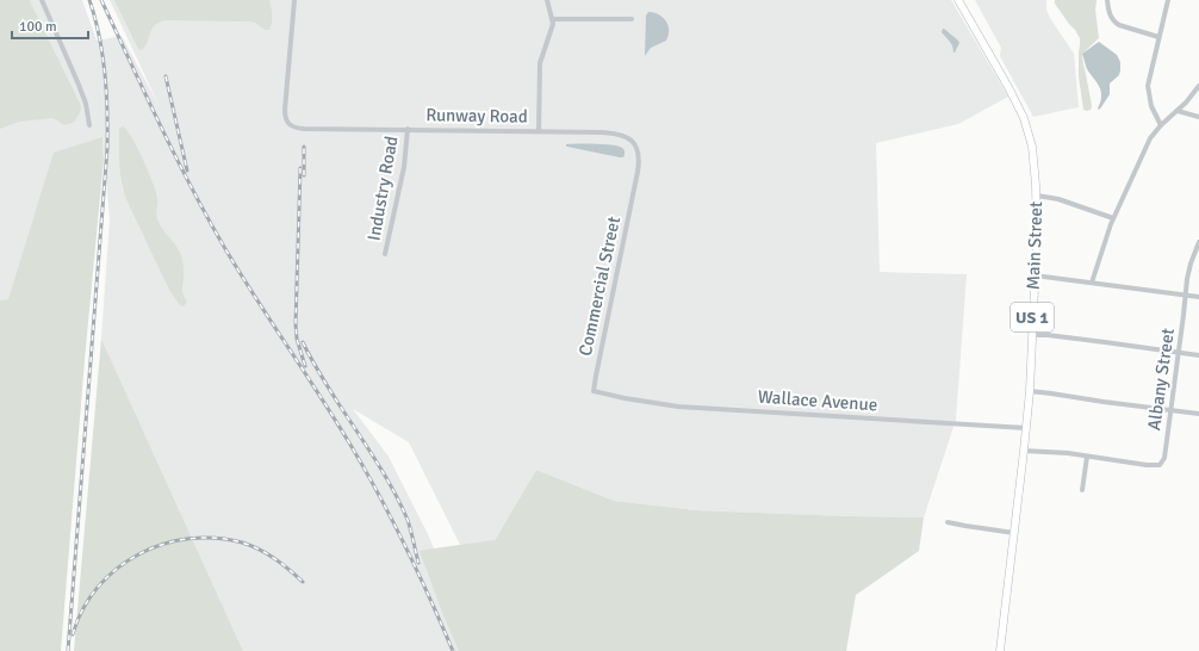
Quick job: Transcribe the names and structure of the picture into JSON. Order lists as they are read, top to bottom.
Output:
{
  "streets": {
    "main road": ["Main Street", "US 1"],
    "street": [
      "Runway Road",
      "Industry Road",
      "Commercial Street",
      "Albany Street",
      "Wallace Avenue"
    ]
  },
  "crossings": [
    ["Runway Road", "Industry Road"],
    ["Runway Road", "Commercial Street"],
    ["Main Street", "Wallace Avenue"],
    ["Commercial Street", "Wallace Avenue"]
  ],
  "scale_bar": "100 m"
}
